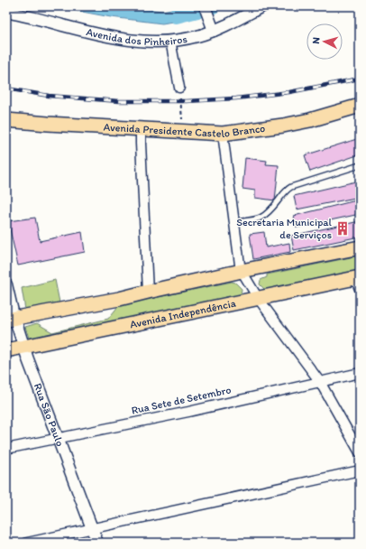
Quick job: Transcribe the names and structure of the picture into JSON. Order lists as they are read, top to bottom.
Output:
{
  "streets": {
    "main road": ["Avenida Presidente Castelo Branco", "Avenida Independência"],
    "street": ["Avenida dos Pinheiros", "Rua Sete de Setembro", "Rua São Paulo"]
  },
  "crossings": [
    ["Avenida Independência", "Rua São Paulo"],
    ["Rua Sete de Setembro", "Rua São Paulo"]
  ],
  "places": {
    "building": ["Secretaria Municipal de Serviços"]
  },
  "north": "left"
}
